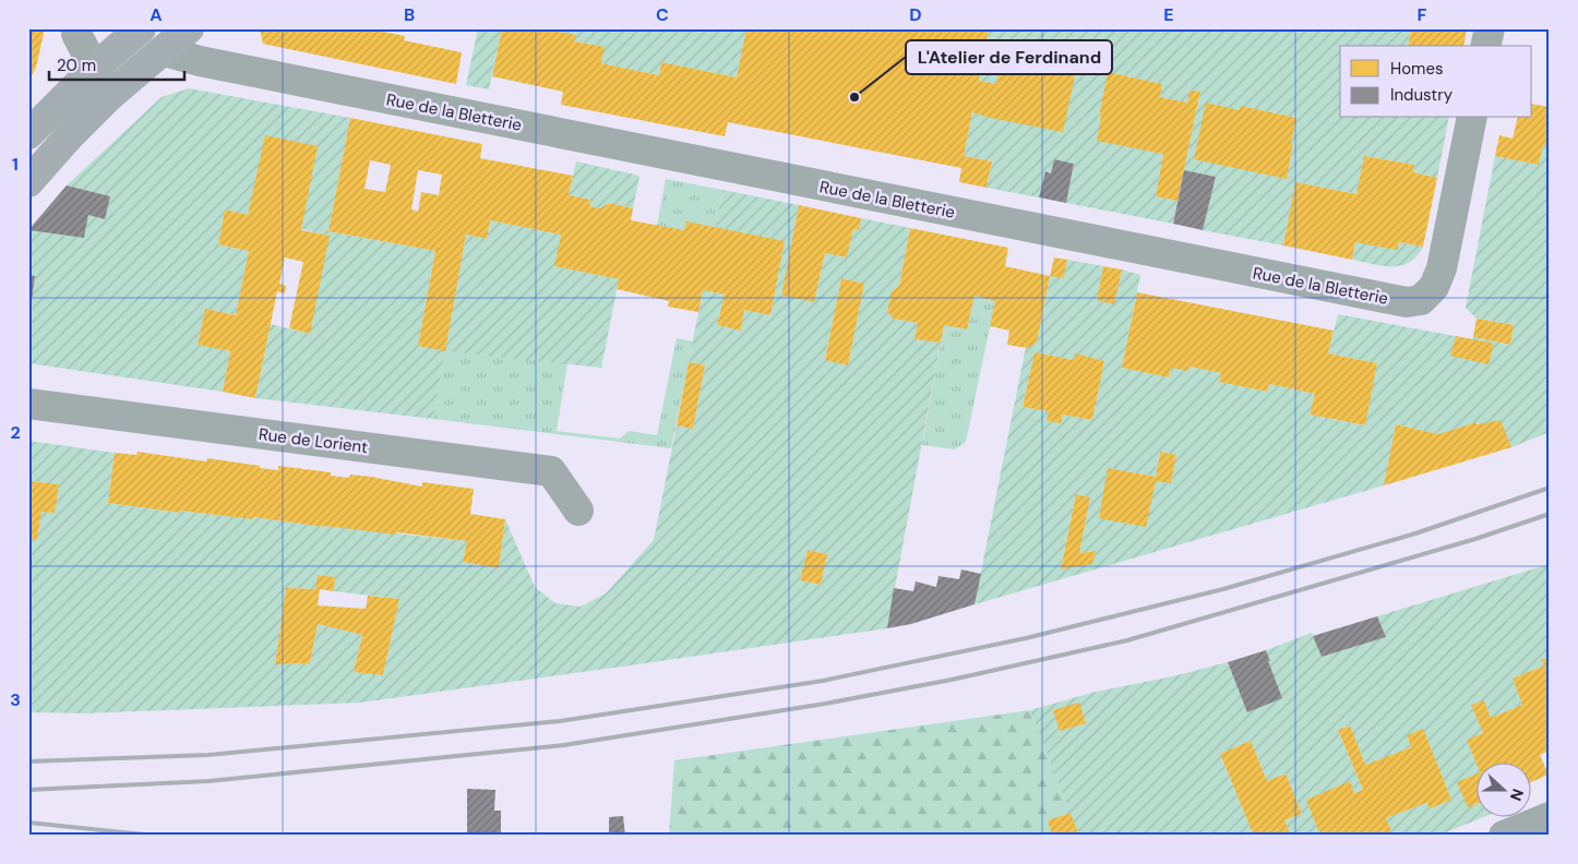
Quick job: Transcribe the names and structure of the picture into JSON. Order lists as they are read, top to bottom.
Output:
{
  "streets": {
    "street": ["Rue de la Bletterie", "Rue de Lorient"]
  },
  "places": ["L'Atelier de Ferdinand"],
  "legend": ["Homes", "Industry"],
  "scale_bar": "20 m",
  "north": "right",
  "grid": {
    "columns": [
      "A",
      "B",
      "C",
      "D",
      "E",
      "F"
    ],
    "rows": ["1", "2", "3"]
  }
}
